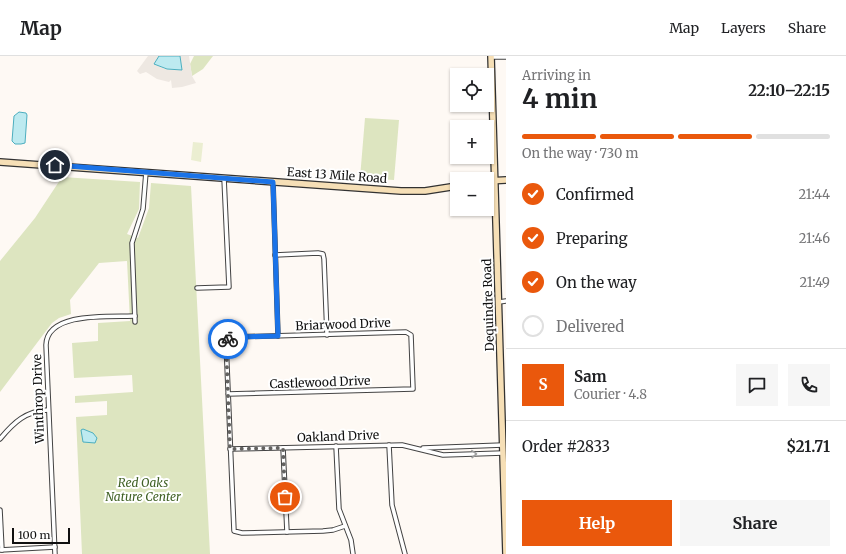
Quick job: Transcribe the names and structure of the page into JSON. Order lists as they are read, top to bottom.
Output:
{
  "streets": {
    "main road": ["East 13 Mile Road", "Dequindre Road"],
    "street": [
      "Briarwood Drive",
      "Castlewood Drive",
      "Winthrop Drive",
      "Oakland Drive"
    ]
  },
  "crossings": [
    ["Dequindre Road", "Oakland Drive"],
    ["Briarwood Drive", "Castlewood Drive"]
  ],
  "parks": ["Red Oaks Nature Center"],
  "scale_bar": "100 m",
  "page": {
    "header": "Map",
    "nav": ["Map", "Layers", "Share"],
    "heading": ["4 min", "Arriving in", "22:10–22:15"],
    "panel": [
      "Sam",
      "Courier · 4.8",
      "Order #2833",
      "$21.71"
    ],
    "map_buttons": ["+", "−"],
    "bar": "On the way · 730 m",
    "list": [
      ["Confirmed", "21:44"],
      ["Preparing", "21:46"],
      ["On the way", "21:49"],
      "Delivered"
    ],
    "round": "S",
    "buttons": ["Help", "Share"],
    "scale": "100 m"
  }
}
